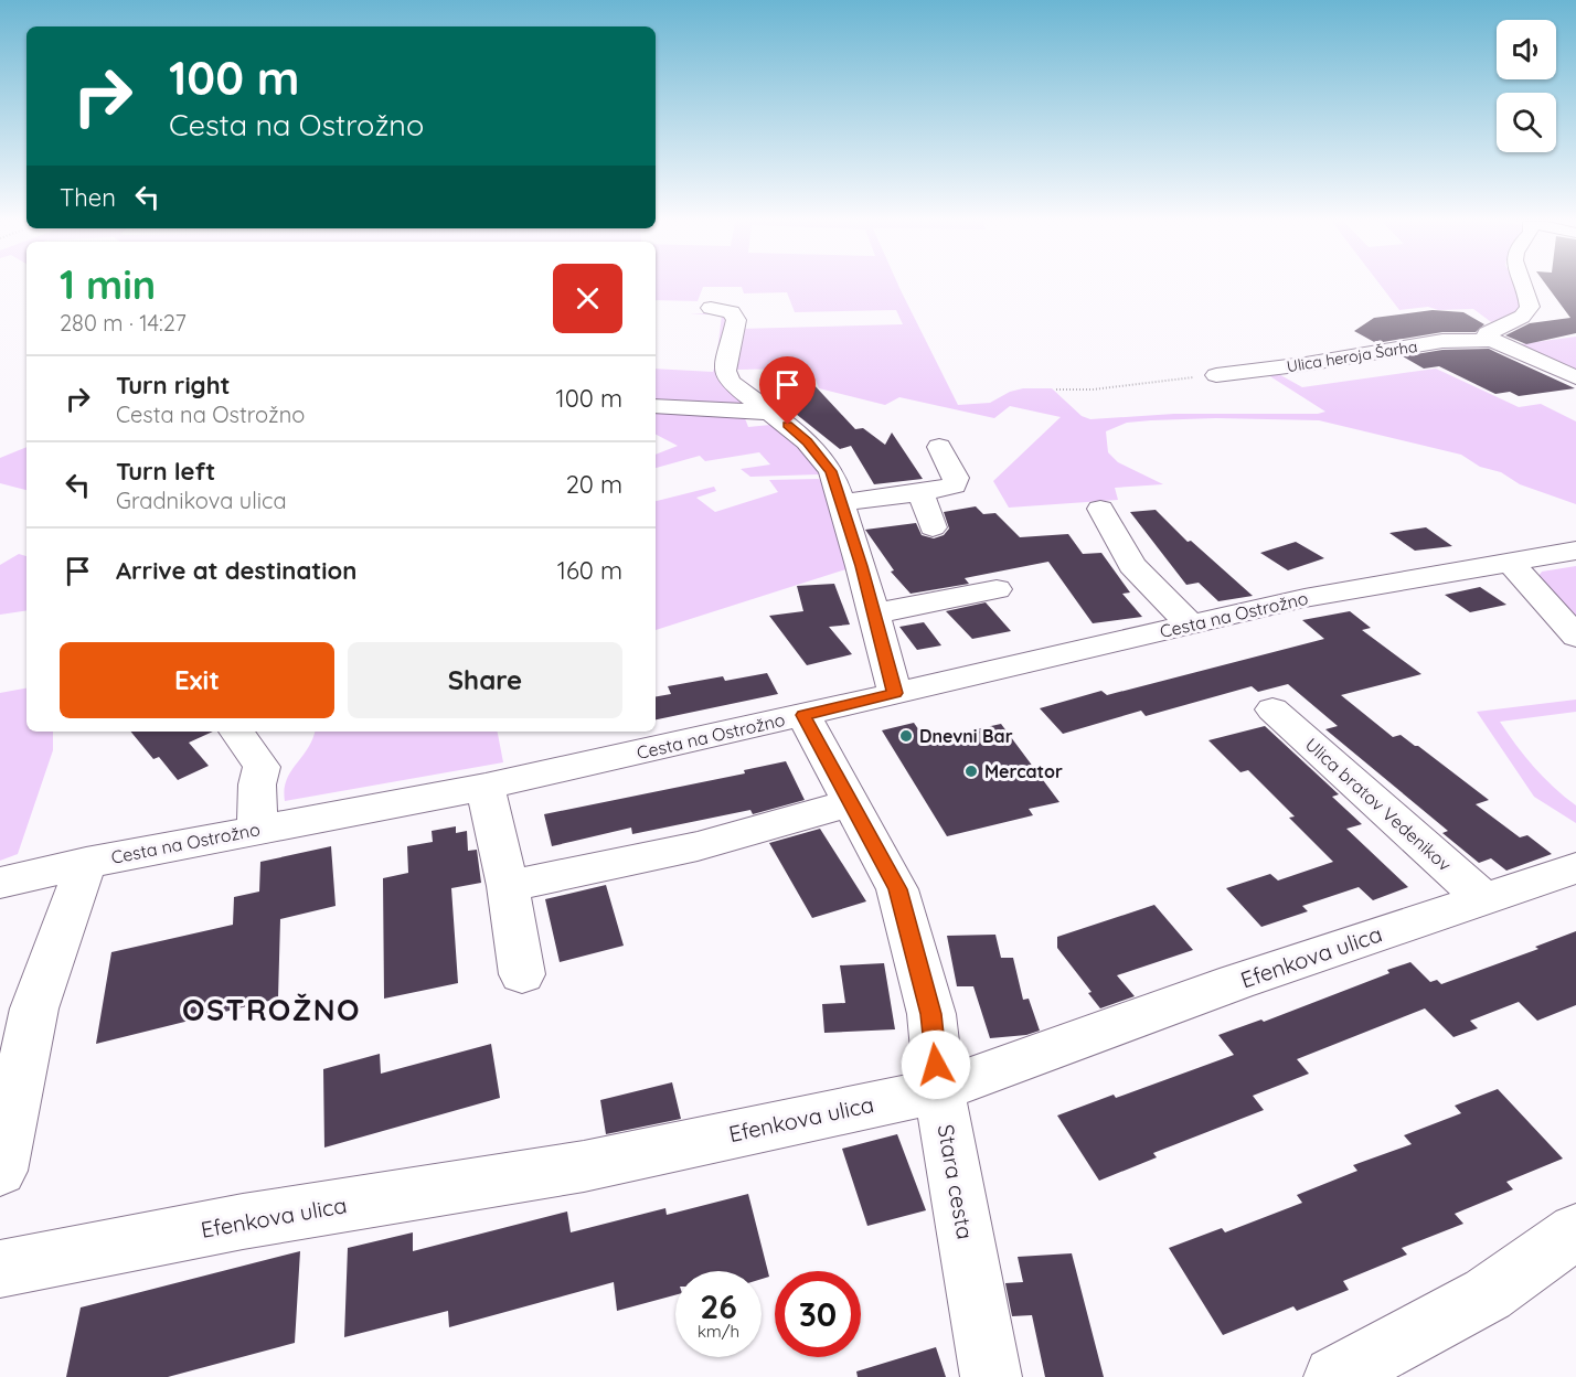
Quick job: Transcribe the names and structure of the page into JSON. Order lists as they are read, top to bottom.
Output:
{
  "streets": {
    "street": [
      "Ulica heroja Šarha",
      "Cesta na Ostrožno",
      "Ulica bratov Vedenikov",
      "Efenkova ulica",
      "Stara cesta"
    ]
  },
  "crossings": [
    ["Cesta na Ostrožno", "Stara cesta"],
    ["Ulica bratov Vedenikov", "Efenkova ulica"],
    ["Efenkova ulica", "Stara cesta"]
  ],
  "districts": ["OSTROŽNO"],
  "places": ["Dnevni Bar", "Mercator"],
  "page": {
    "turn": ["100 m", "Cesta na Ostrožno"],
    "then": "Then",
    "heading": ["1 min", "280 m · 14:27"],
    "list": [
      {
        "name": "Turn right",
        "note": "Cesta na Ostrožno",
        "value": "100 m"
      },
      {
        "name": "Turn left",
        "note": "Gradnikova ulica",
        "value": "20 m"
      },
      {
        "name": "Arrive at destination",
        "value": "160 m"
      }
    ],
    "buttons": ["Exit", "Share"],
    "speed": "26 km/h",
    "limit": "30"
  }
}
